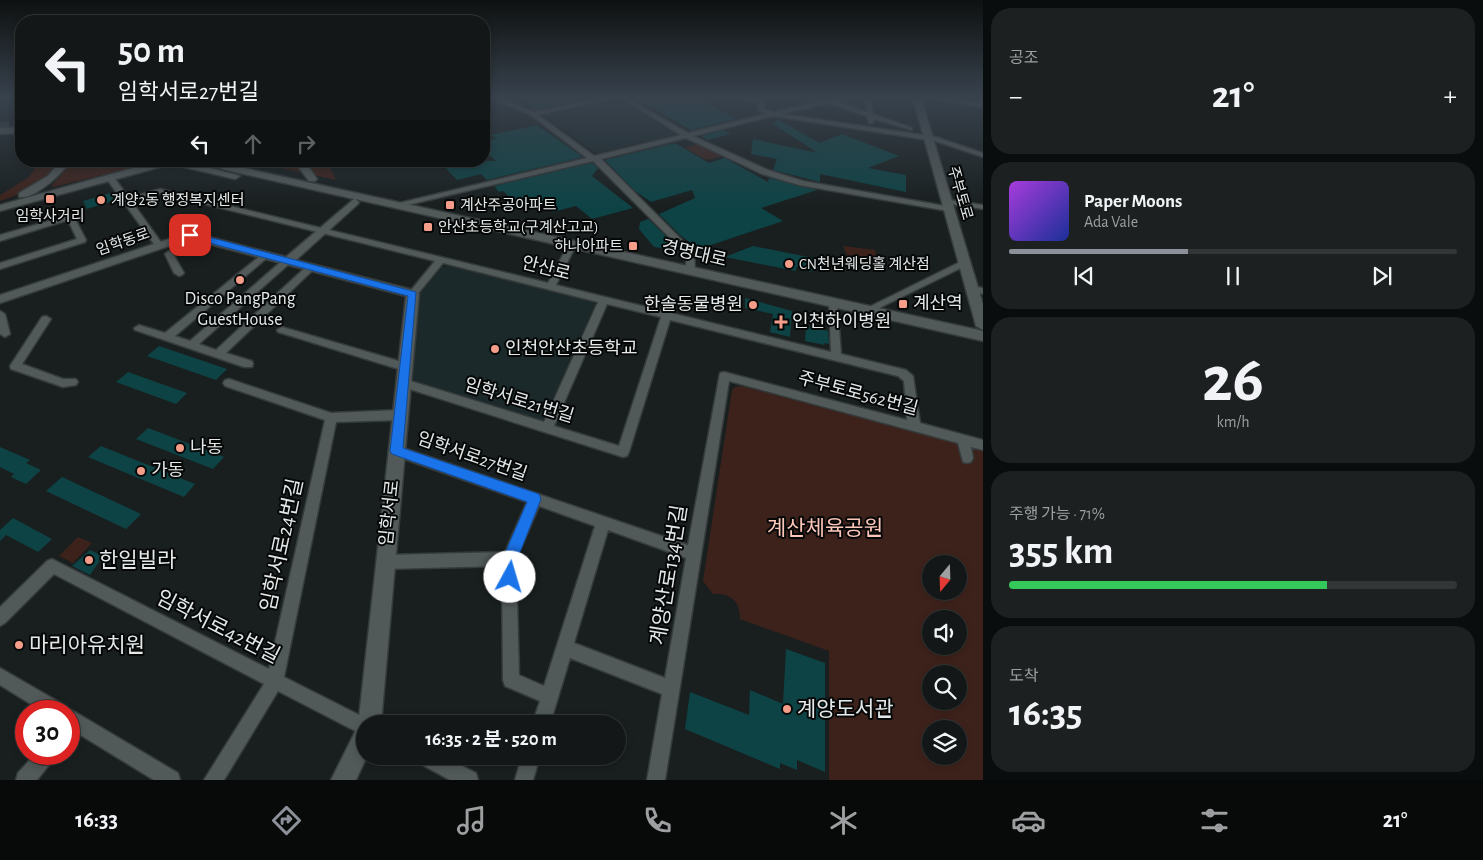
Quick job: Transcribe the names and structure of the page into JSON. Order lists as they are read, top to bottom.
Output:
{
  "streets": {
    "street": [
      "주부토로",
      "임학동로",
      "경명대로",
      "안산로",
      "주부토로562번길",
      "임학서로21번길",
      "임학서로27번길",
      "임학서로",
      "임학서로24번길",
      "계양산로134번길",
      "임학서로42번길"
    ]
  },
  "crossings": [
    ["안산로", "주부토로562번길"],
    ["안산로", "임학서로21번길"],
    ["주부토로562번길", "계양산로134번길"],
    ["임학서로21번길", "임학서로"],
    ["임학서로27번길", "임학서로"],
    ["임학서로27번길", "계양산로134번길"],
    ["임학서로24번길", "임학서로42번길"]
  ],
  "parks": ["계산체육공원"],
  "places": {
    "transit": [
      "임학사거리",
      "계산주공아파트",
      "안산초등학교(구계산고교)",
      "하나아파트",
      "계산역"
    ],
    "other": [
      "계양2동 행정복지센터",
      "CN천년웨딩홀 계산점",
      "Disco PangPang GuestHouse",
      "한솔동물병원",
      "인천안산초등학교",
      "나동",
      "가동",
      "한일빌라",
      "마리아유치원",
      "계양도서관"
    ],
    "health": ["인천하이병원"]
  },
  "north": "bottom",
  "page": {
    "tile": [
      "공조",
      ["26", "km/h"],
      ["주행 가능 · 71%", "355 km"],
      ["도착", "16:35"]
    ],
    "turn": ["50 m", "임학서로27번길"],
    "heat": ["−", "21°", "+"],
    "song": ["Paper Moons", "Ada Vale"],
    "limit": "30",
    "trip": "16:35 · 2 분 · 520 m",
    "tabs": ["16:33", "21°"]
  }
}
